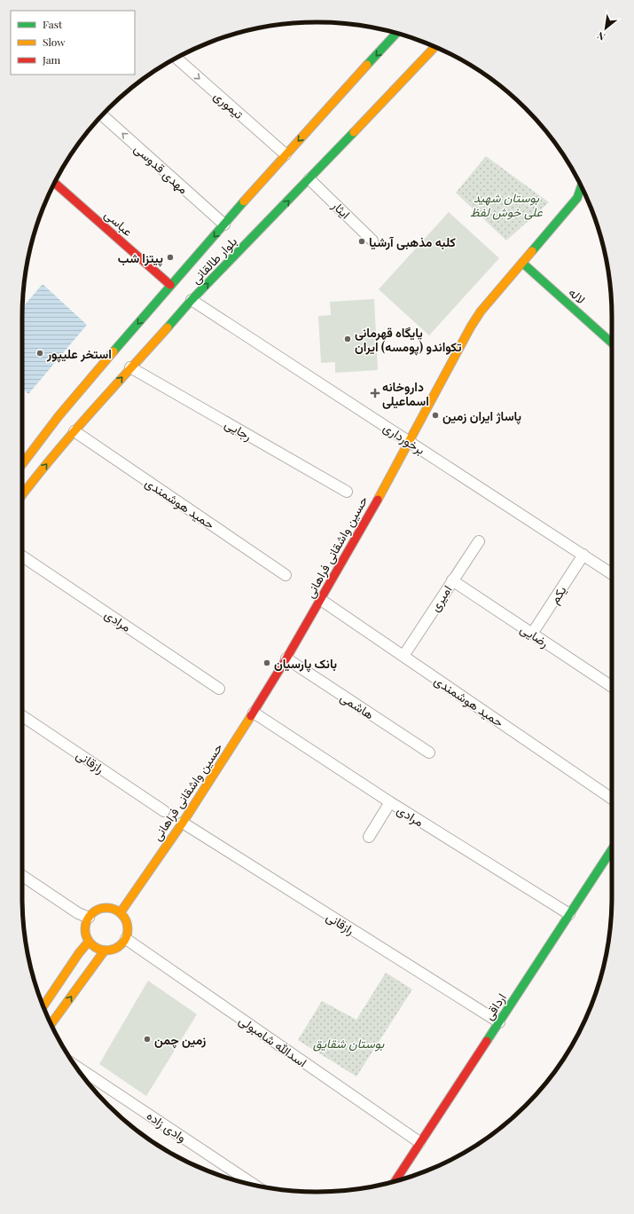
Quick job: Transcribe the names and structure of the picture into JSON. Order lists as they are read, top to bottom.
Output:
{
  "streets": {
    "street": [
      "تیموری",
      "مهدی قدوسی",
      "ایثار",
      "عباسی",
      "بلوار طالقانی",
      "لاله",
      "رجایی",
      "برخورداری",
      "حمید هوشمندی",
      "حسین واشقانی فراهانی",
      "یکم",
      "امیری",
      "مرادی",
      "رضایی",
      "هاشمی",
      "رازقانی",
      "ارداقی",
      "اسدالله شامبولی",
      "وادی زاده"
    ]
  },
  "crossings": [
    ["تیموری", "بلوار طالقانی"],
    ["مهدی قدوسی", "بلوار طالقانی"],
    ["ایثار", "بلوار طالقانی"],
    ["عباسی", "بلوار طالقانی"],
    ["بلوار طالقانی", "رجایی"],
    ["بلوار طالقانی", "برخورداری"],
    ["بلوار طالقانی", "حمید هوشمندی"],
    ["لاله", "حسین واشقانی فراهانی"],
    ["برخورداری", "حسین واشقانی فراهانی"],
    ["برخورداری", "یکم"],
    ["حمید هوشمندی", "حسین واشقانی فراهانی"],
    ["حمید هوشمندی", "امیری"],
    ["حسین واشقانی فراهانی", "مرادی"],
    ["حسین واشقانی فراهانی", "هاشمی"],
    ["حسین واشقانی فراهانی", "رازقانی"],
    ["حسین واشقانی فراهانی", "اسدالله شامبولی"],
    ["یکم", "رضایی"],
    ["امیری", "رضایی"],
    ["مرادی", "ارداقی"],
    ["رازقانی", "ارداقی"],
    ["ارداقی", "اسدالله شامبولی"]
  ],
  "one_way": ["تیموری", "مهدی قدوسی"],
  "parks": ["بوستان شهید علی خوش لفظ", "بوستان شقایق"],
  "places": {
    "other": [
      "کلبه مذهبی آرشیا",
      "پیتزا شب",
      "پایگاه قهرمانی تکواندو (پومسه) ایران",
      "استخر علیپور",
      "پاساژ ایران زمین",
      "بانک پارسیان",
      "زمین چمن"
    ],
    "health": ["داروخانه اسماعیلی"]
  },
  "legend": ["Fast", "Slow", "Jam"],
  "north": "bottom left"
}
